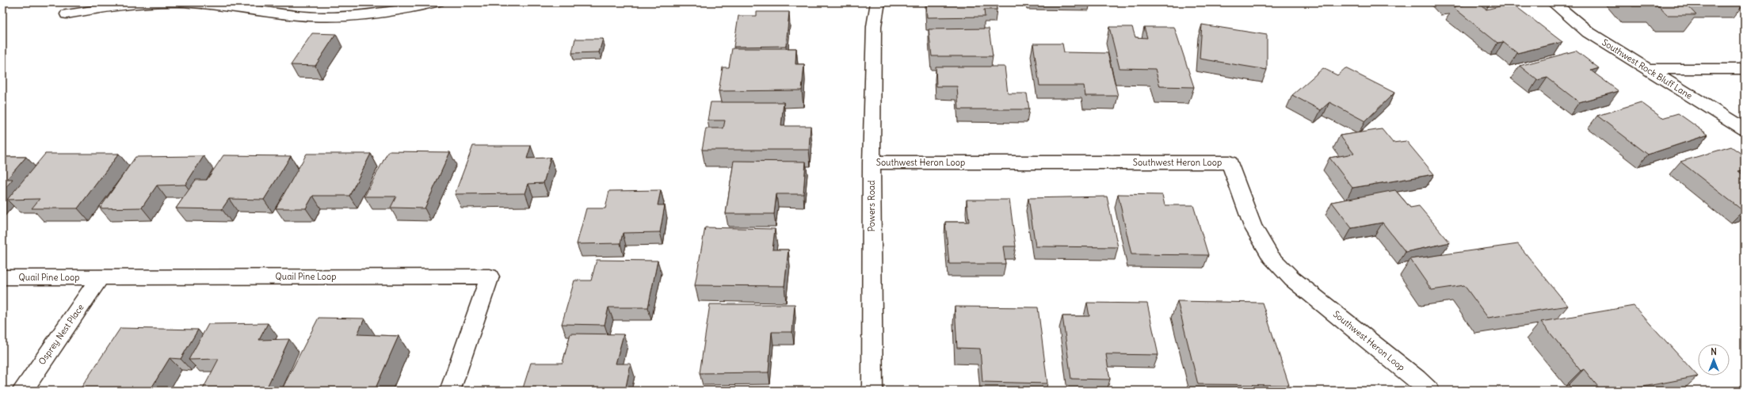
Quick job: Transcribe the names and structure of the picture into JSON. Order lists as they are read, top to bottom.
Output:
{
  "streets": {
    "street": [
      "Southwest Rock Bluff Lane",
      "Southwest Heron Loop",
      "Powers Road",
      "Quail Pine Loop",
      "Osprey Nest Place"
    ]
  },
  "crossings": [
    ["Southwest Heron Loop", "Powers Road"],
    ["Quail Pine Loop", "Osprey Nest Place"]
  ],
  "north": "top"
}
